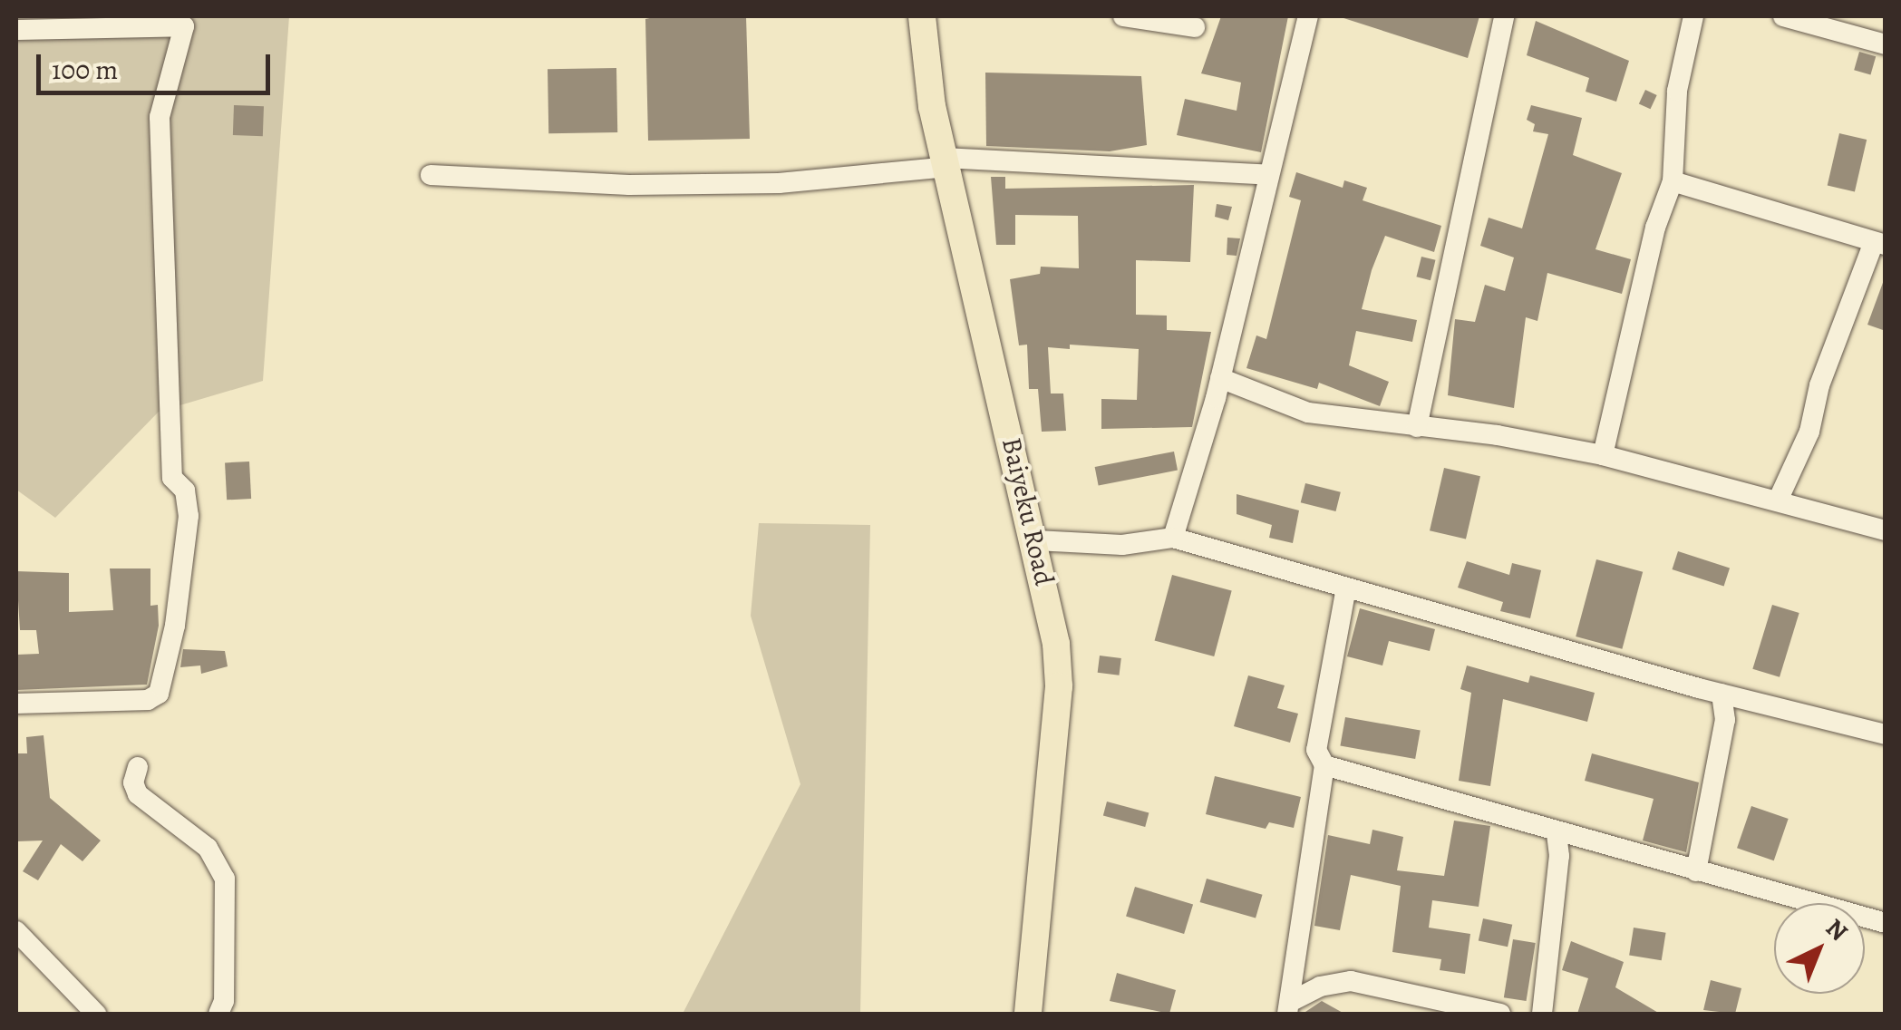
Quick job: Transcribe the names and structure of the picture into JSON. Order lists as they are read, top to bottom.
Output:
{
  "streets": {
    "main road": ["Baiyeku Road"]
  },
  "scale_bar": "100 m",
  "north": "top right"
}
